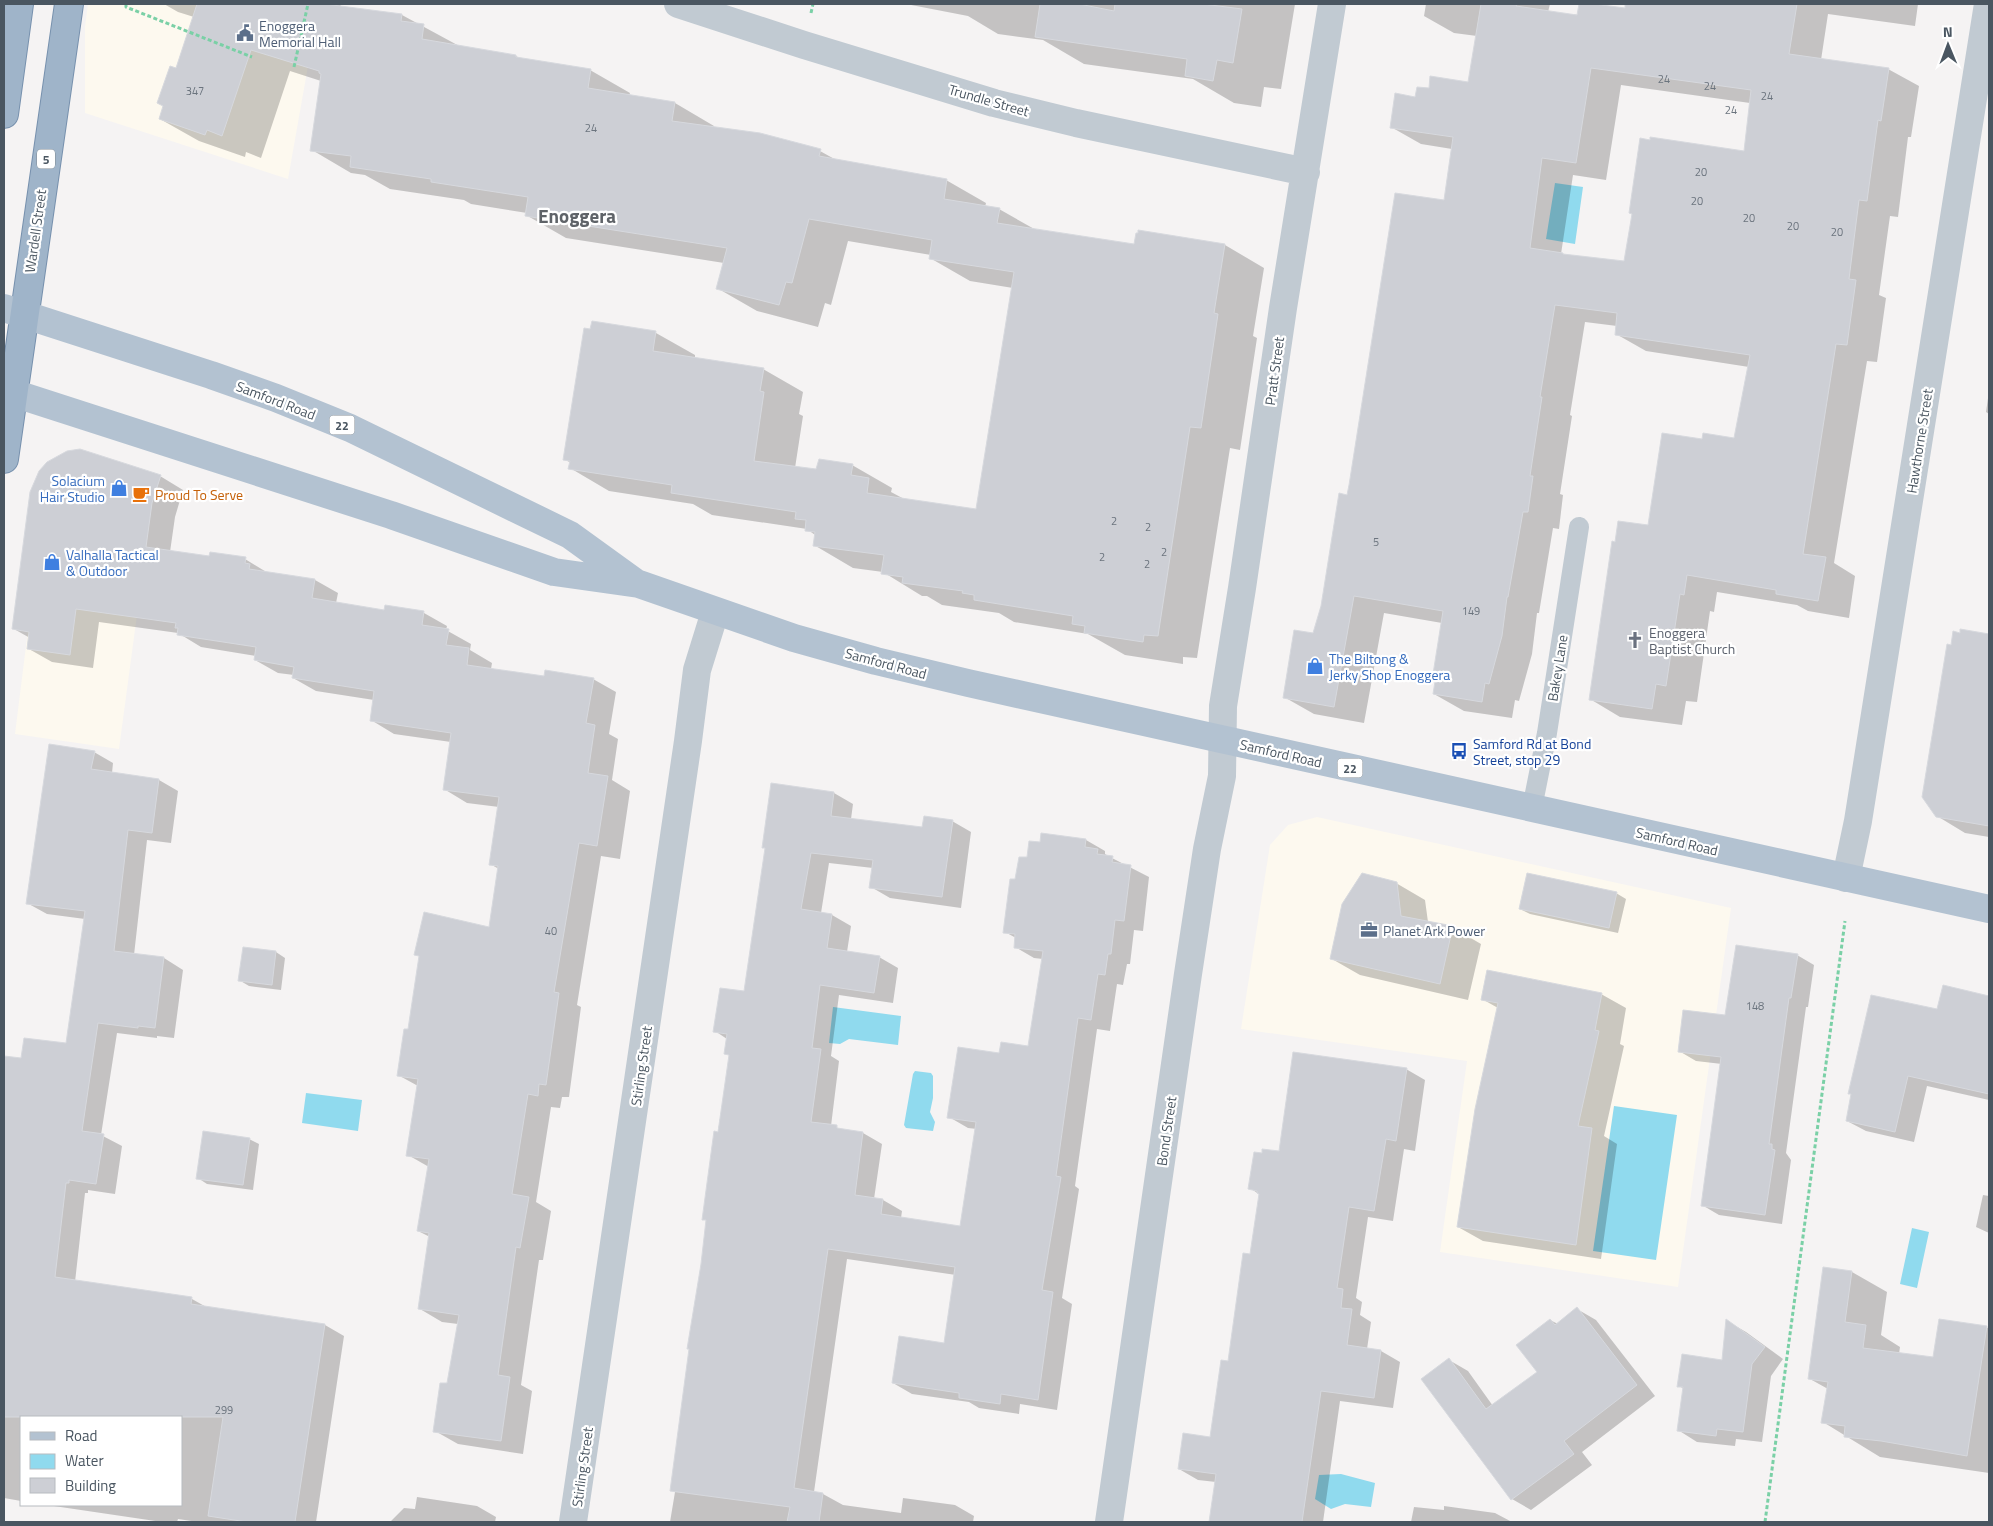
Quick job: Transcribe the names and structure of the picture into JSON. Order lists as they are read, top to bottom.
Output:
{
  "streets": {
    "highway": ["5", "Wardell Street"],
    "main road": ["Samford Road", "22"],
    "street": [
      "Trundle Street",
      "Pratt Street",
      "Hawthorne Street",
      "Stirling Street",
      "Bond Street"
    ],
    "lane": ["Bakey Lane"]
  },
  "crossings": [
    ["Trundle Street", "Pratt Street"],
    ["Wardell Street", "Samford Road"],
    ["Pratt Street", "Samford Road"],
    ["Pratt Street", "Bond Street"],
    ["Samford Road", "Hawthorne Street"],
    ["Samford Road", "Bakey Lane"],
    ["Samford Road", "Stirling Street"],
    ["Samford Road", "Bond Street"]
  ],
  "districts": ["Enoggera"],
  "places": {
    "public building": ["Enoggera Memorial Hall"],
    "shop": ["Solacium Hair Studio", "Valhalla Tactical & Outdoor", "The Biltong & Jerky Shop Enoggera"],
    "cafe": ["Proud To Serve"],
    "church": ["Enoggera Baptist Church"],
    "bus stop": ["Samford Rd at Bond Street, stop 29"],
    "office": ["Planet Ark Power"]
  },
  "house_numbers": [
    "24",
    "24",
    "347",
    "24",
    "24",
    "24",
    "20",
    "20",
    "20",
    "20",
    "20",
    "2",
    "2",
    "5",
    "2",
    "2",
    "2",
    "149",
    "40",
    "148",
    "299"
  ],
  "legend": ["Road", "Water", "Building"],
  "north": "top"
}
